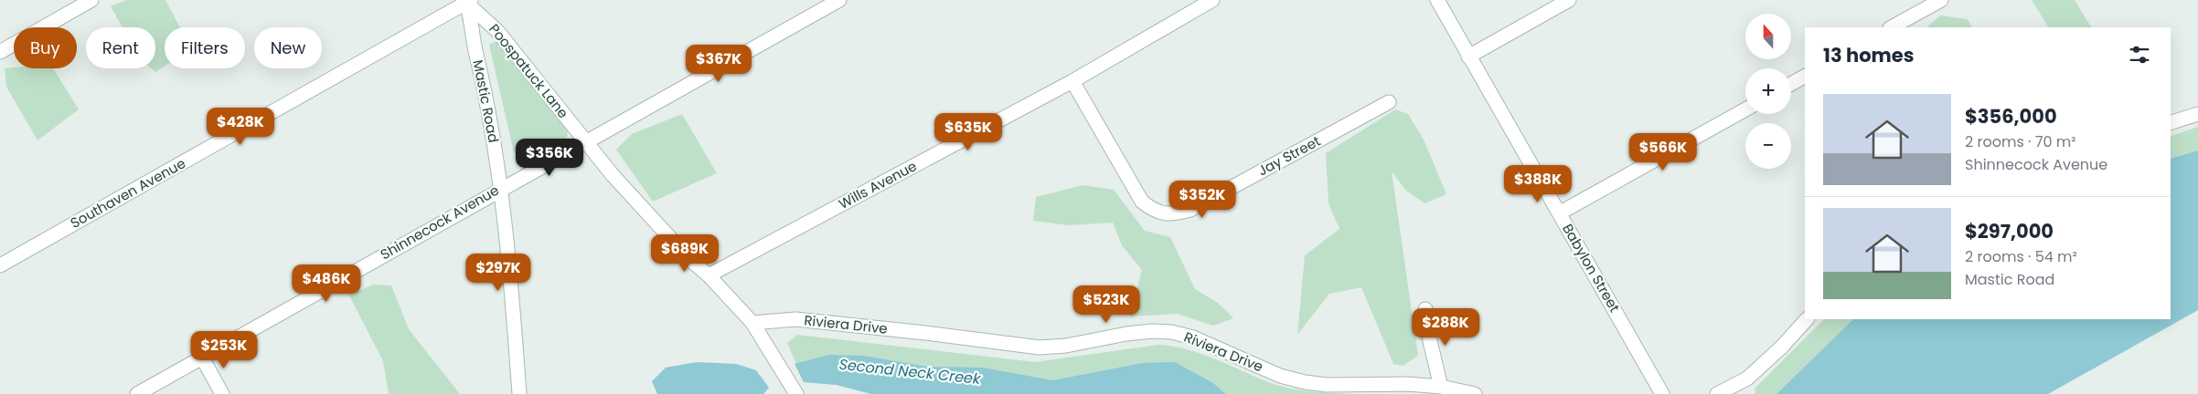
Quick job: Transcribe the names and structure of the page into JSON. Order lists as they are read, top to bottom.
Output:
{
  "streets": {
    "street": [
      "Poospatuck Lane",
      "Mastic Road",
      "Jay Street",
      "Wills Avenue",
      "Southaven Avenue",
      "Shinnecock Avenue",
      "Babylon Street",
      "Riviera Drive"
    ]
  },
  "crossings": [
    ["Poospatuck Lane", "Mastic Road"],
    ["Poospatuck Lane", "Wills Avenue"],
    ["Poospatuck Lane", "Southaven Avenue"],
    ["Poospatuck Lane", "Shinnecock Avenue"],
    ["Poospatuck Lane", "Riviera Drive"],
    ["Mastic Road", "Southaven Avenue"],
    ["Mastic Road", "Shinnecock Avenue"],
    ["Jay Street", "Wills Avenue"]
  ],
  "water": ["Second Neck Creek"],
  "north": "top",
  "page": {
    "map_buttons": ["+", "−"],
    "chip": [
      "Buy",
      "Rent",
      "Filters",
      "New"
    ],
    "heading": "13 homes",
    "price": [
      "$367K",
      "$428K",
      "$635K",
      "$566K",
      "$356K",
      "$388K",
      "$352K",
      "$689K",
      "$297K",
      "$486K",
      "$523K",
      "$288K",
      "$253K"
    ],
    "list": [
      {
        "name": "$356,000",
        "note": "2 rooms · 70 m² · Shinnecock Avenue"
      },
      {
        "name": "$297,000",
        "note": "2 rooms · 54 m² · Mastic Road"
      }
    ]
  }
}
